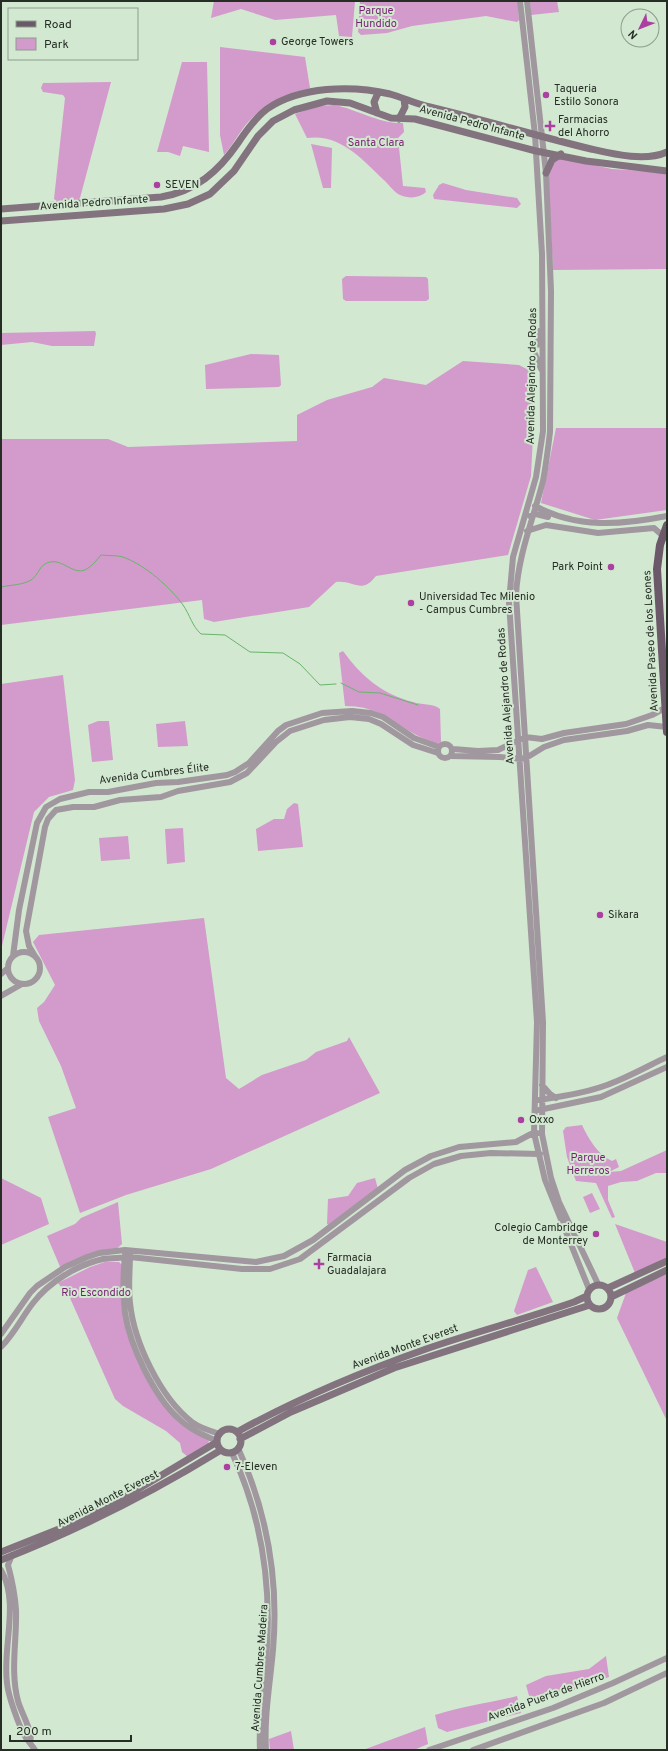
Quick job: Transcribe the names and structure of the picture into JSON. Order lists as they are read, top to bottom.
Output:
{
  "streets": {
    "main road": ["Avenida Pedro Infante", "Avenida Paseo de los Leones", "Avenida Monte Everest"],
    "street": [
      "Avenida Alejandro de Rodas",
      "Avenida Cumbres Élite",
      "Avenida Cumbres Madeira",
      "Avenida Puerta de Hierro"
    ]
  },
  "crossings": [
    ["Avenida Pedro Infante", "Avenida Alejandro de Rodas"],
    ["Avenida Alejandro de Rodas", "Avenida Monte Everest"]
  ],
  "parks": [
    "Parque Hundido",
    "Santa Clara",
    "Parque Herreros",
    "Rio Escondido"
  ],
  "places": {
    "other": [
      "George Towers",
      "Taqueria Estilo Sonora",
      "SEVEN",
      "Park Point",
      "Universidad Tec Milenio - Campus Cumbres",
      "Sikara",
      "Oxxo",
      "Colegio Cambridge de Monterrey",
      "7-Eleven"
    ],
    "health": ["Farmacias del Ahorro", "Farmacia Guadalajara"]
  },
  "legend": ["Road", "Park"],
  "scale_bar": "200 m",
  "north": "bottom left"
}
